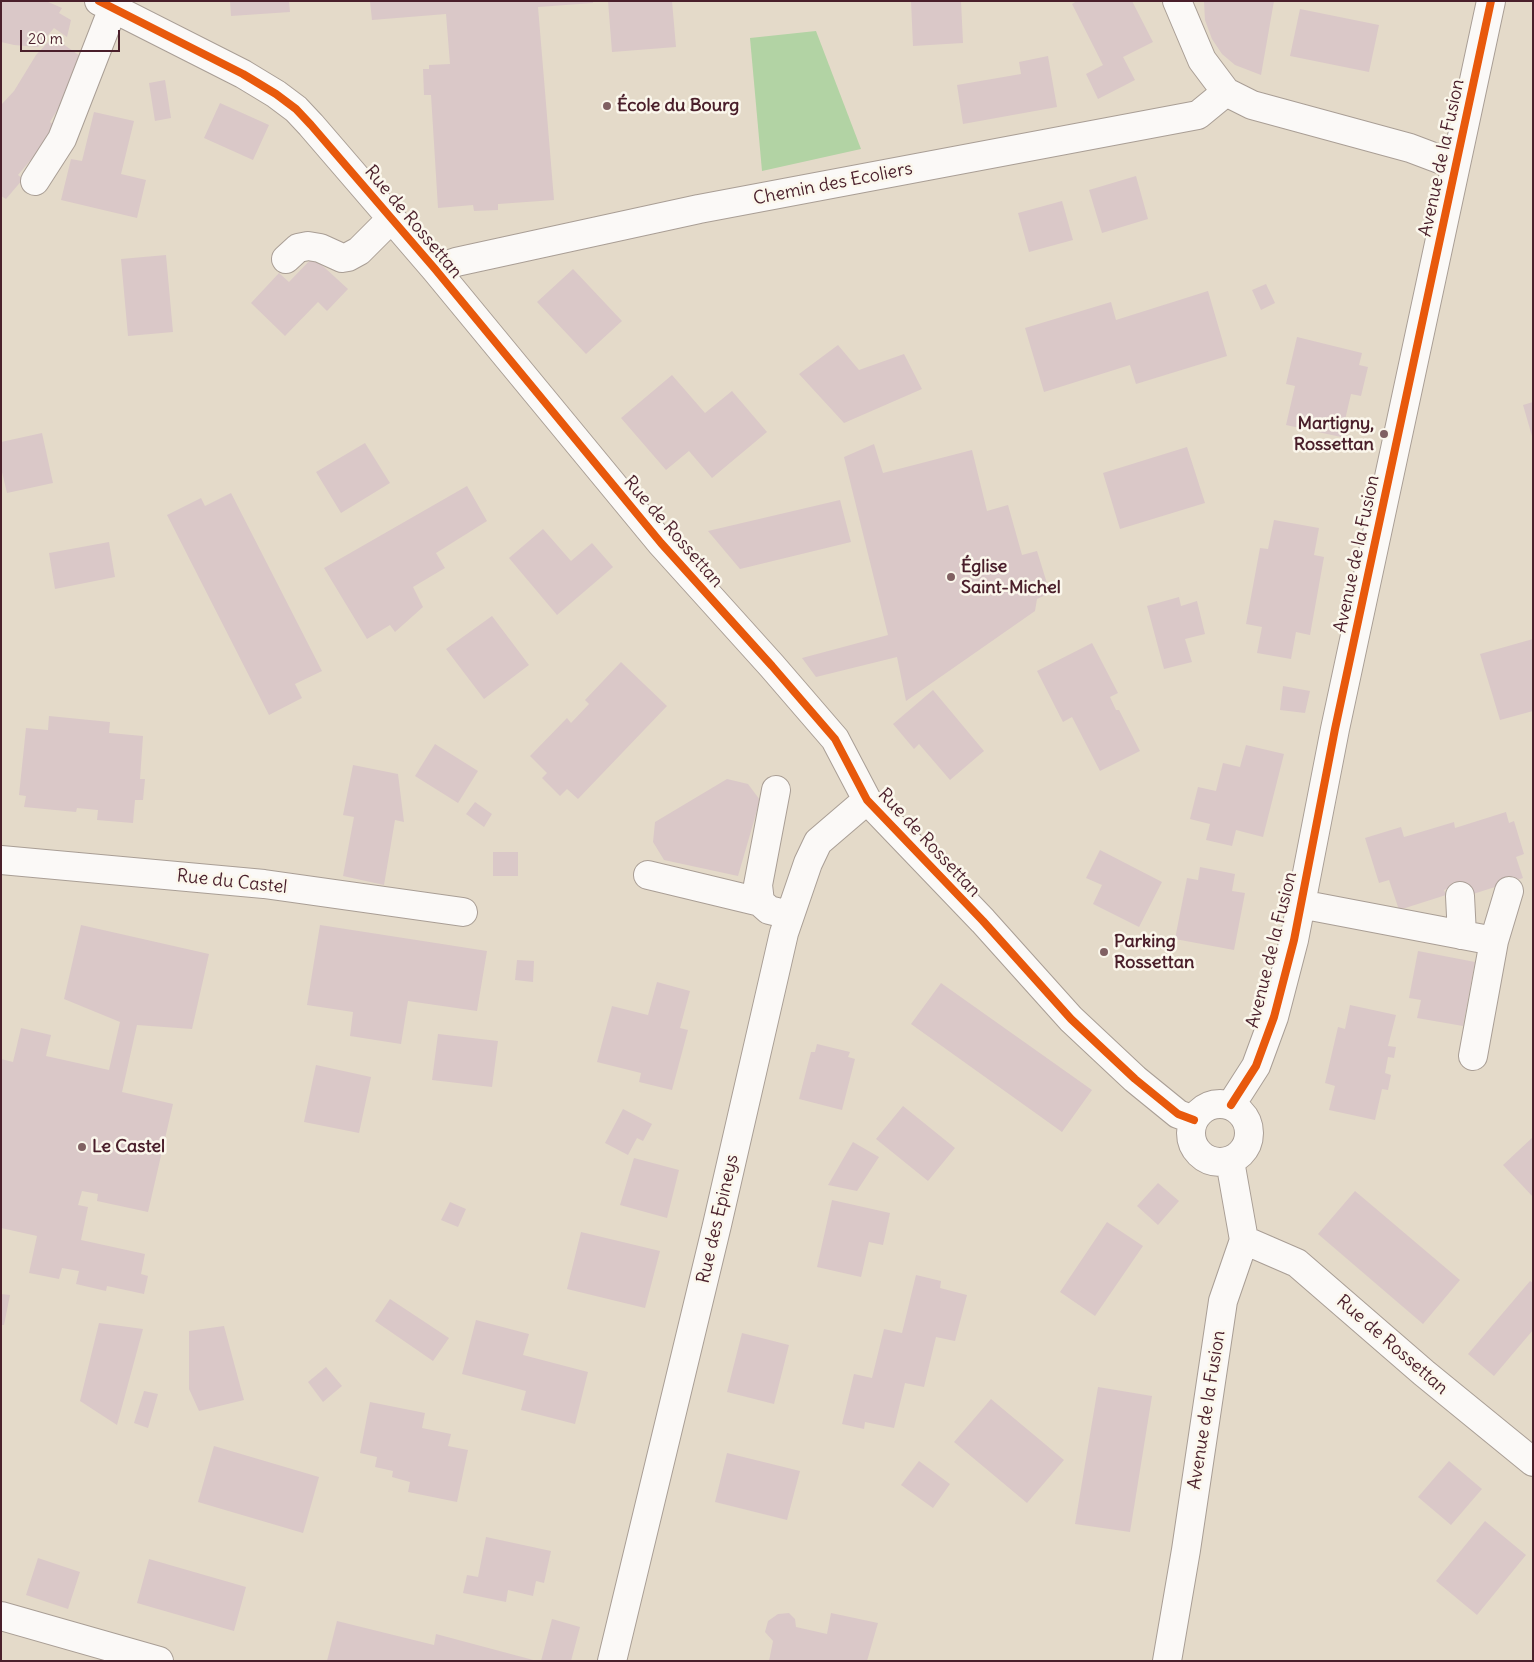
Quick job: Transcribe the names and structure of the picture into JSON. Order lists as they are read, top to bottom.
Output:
{
  "streets": {
    "street": [
      "Avenue de la Fusion",
      "Chemin des Ecoliers",
      "Rue de Rossettan",
      "Rue du Castel",
      "Rue des Epineys"
    ]
  },
  "crossings": [
    ["Avenue de la Fusion", "Rue de Rossettan"],
    ["Chemin des Ecoliers", "Rue de Rossettan"],
    ["Rue de Rossettan", "Rue des Epineys"]
  ],
  "places": [
    "École du Bourg",
    "Martigny, Rossettan",
    "Église Saint-Michel",
    "Parking Rossettan",
    "Le Castel"
  ],
  "scale_bar": "20 m"
}
